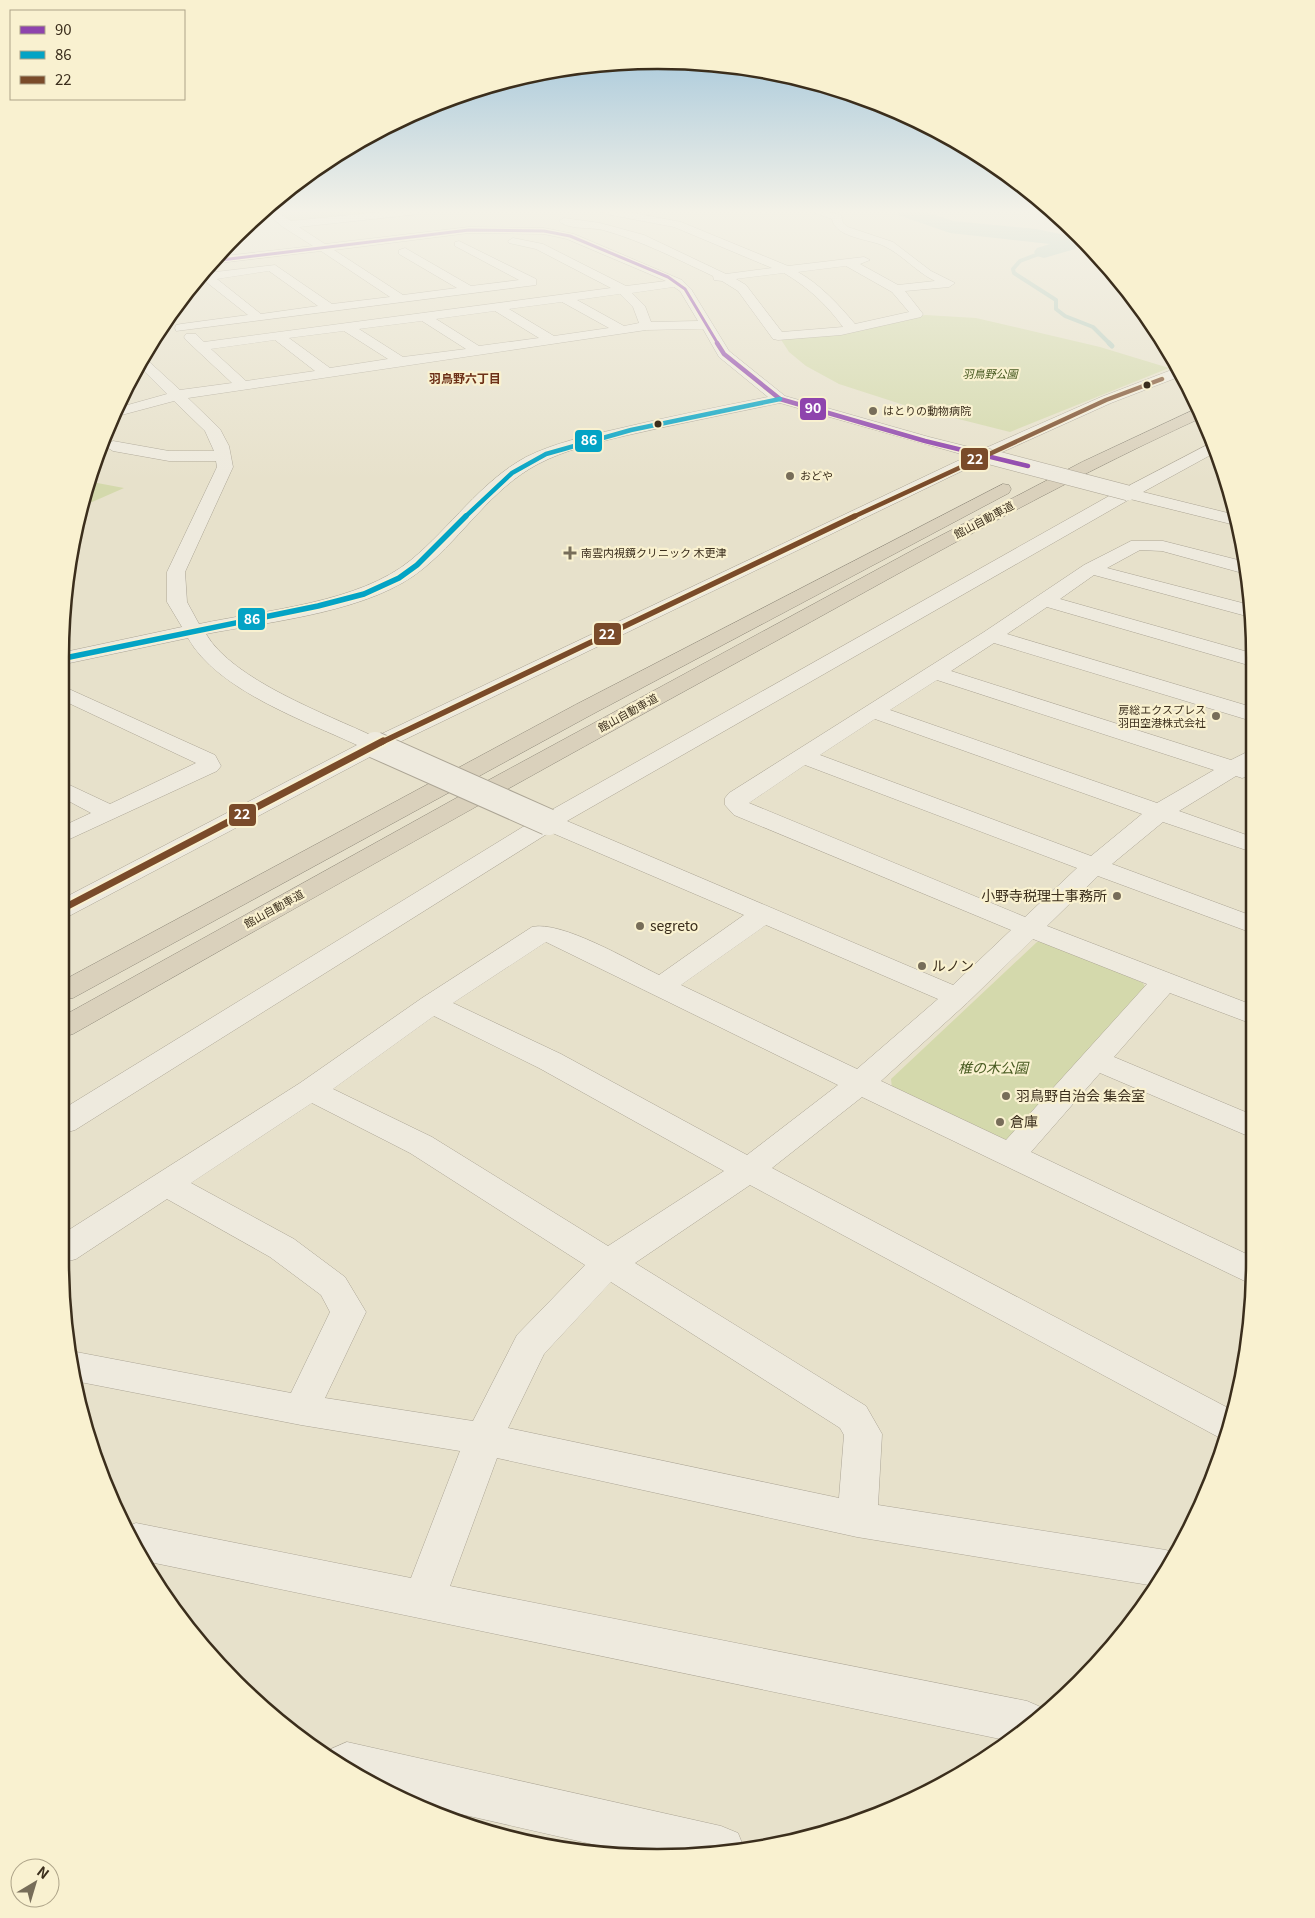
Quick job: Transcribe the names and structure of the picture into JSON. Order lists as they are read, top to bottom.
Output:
{
  "streets": {
    "highway": ["館山自動車道"]
  },
  "districts": ["羽鳥野六丁目"],
  "parks": ["羽鳥野公園", "椎の木公園"],
  "places": {
    "other": [
      "はとりの動物病院",
      "おどや",
      "房総エクスプレス 羽田空港株式会社",
      "小野寺税理士事務所",
      "segreto",
      "ルノン",
      "羽鳥野自治会 集会室",
      "倉庫"
    ],
    "health": ["南雲内視鏡クリニック 木更津"]
  },
  "lines": ["transit line 90", "transit line 22", "transit line 86"],
  "legend": ["90", "86", "22"],
  "north": "top right"
}
